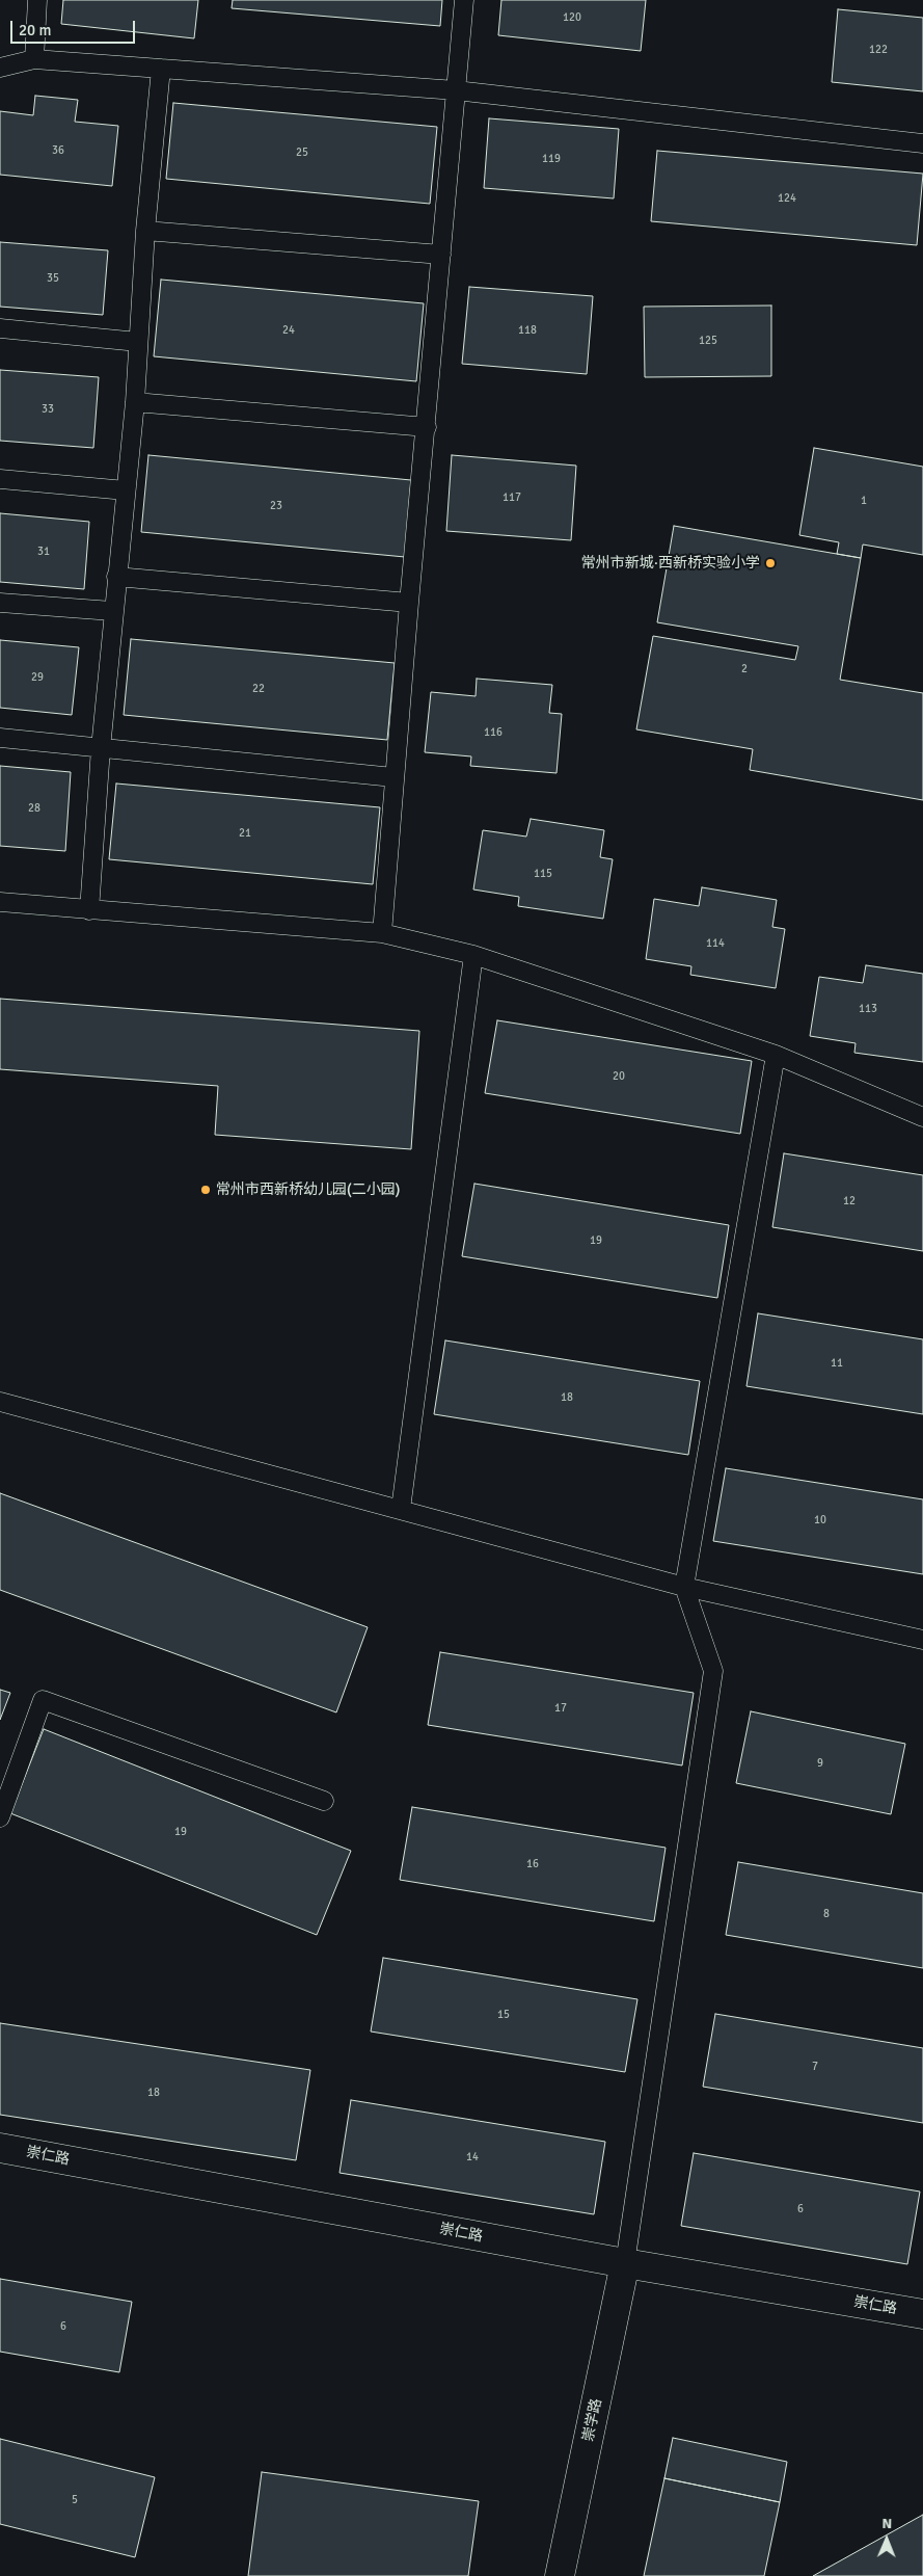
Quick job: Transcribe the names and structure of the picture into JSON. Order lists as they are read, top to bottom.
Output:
{
  "streets": {
    "street": ["崇仁路", "崇学路"]
  },
  "crossings": [
    ["崇仁路", "崇学路"]
  ],
  "places": ["常州市新城·西新桥实验小学", "常州市西新桥幼儿园(二小园)"],
  "house_numbers": [
    "120",
    "122",
    "36",
    "25",
    "119",
    "124",
    "35",
    "24",
    "118",
    "125",
    "33",
    "117",
    "1",
    "23",
    "31",
    "2",
    "29",
    "22",
    "116",
    "28",
    "21",
    "115",
    "114",
    "113",
    "20",
    "12",
    "19",
    "11",
    "18",
    "10",
    "17",
    "9",
    "19",
    "16",
    "8",
    "15",
    "7",
    "18",
    "14",
    "6",
    "6",
    "5"
  ],
  "scale_bar": "20 m",
  "north": "top"
}
